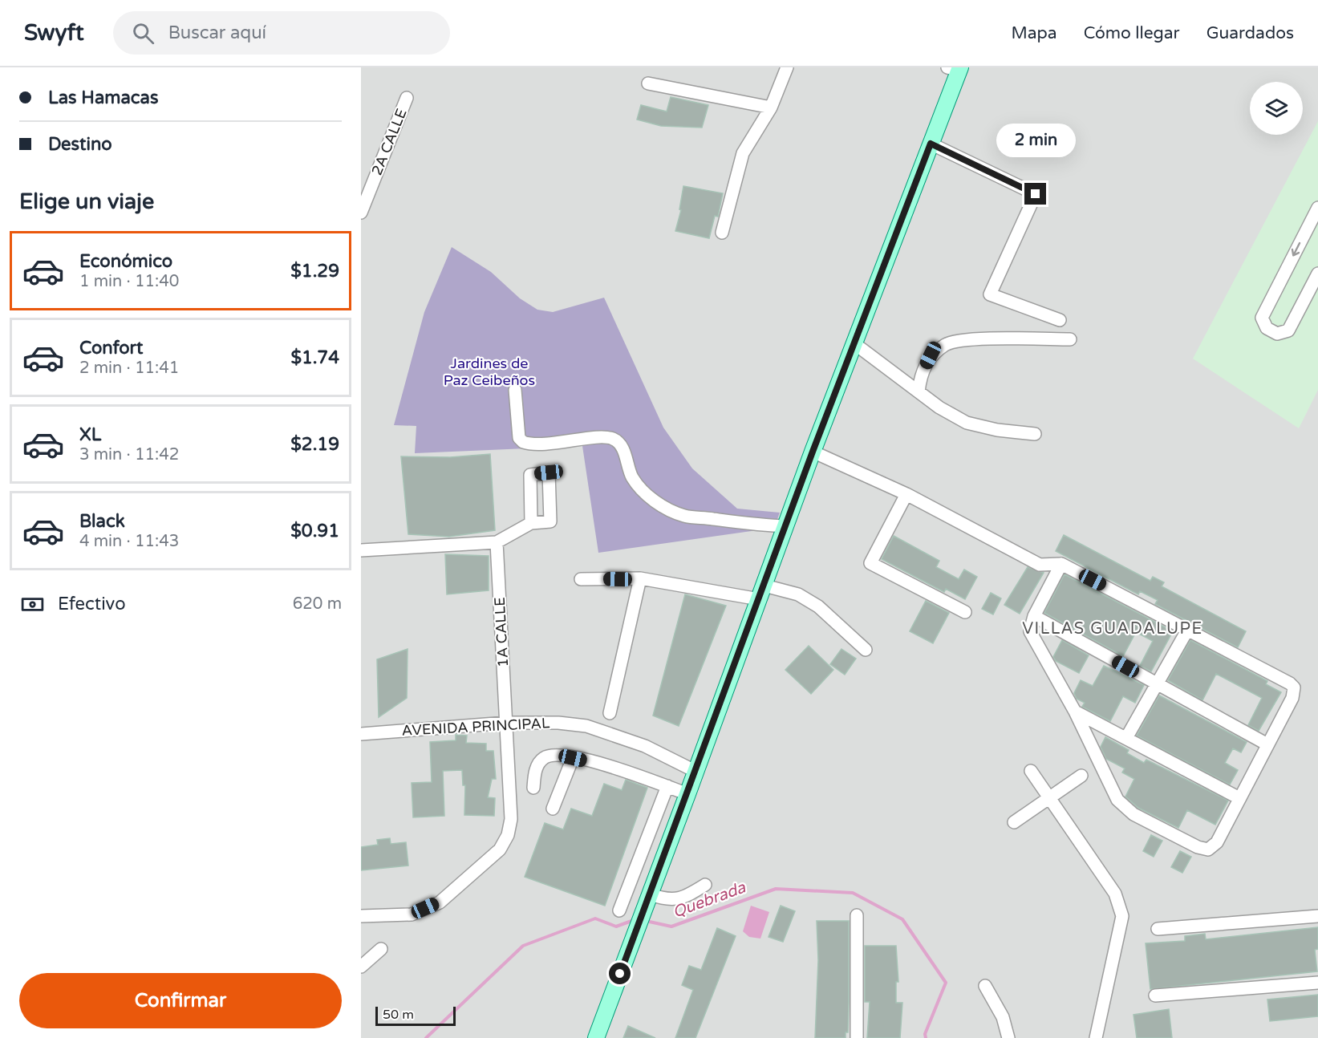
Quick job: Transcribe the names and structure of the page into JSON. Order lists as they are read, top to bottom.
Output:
{
  "streets": {
    "street": ["2A CALLE", "1A CALLE", "AVENIDA PRINCIPAL"]
  },
  "crossings": [
    ["1A CALLE", "AVENIDA PRINCIPAL"]
  ],
  "districts": ["VILLAS GUADALUPE"],
  "water": ["Quebrada"],
  "parks": ["Jardines de Paz Ceibeños"],
  "scale_bar": "50 m",
  "page": {
    "header": "Swyft",
    "search": "Buscar aquí",
    "nav": ["Mapa", "Cómo llegar", "Guardados"],
    "banner": ["Las Hamacas", "Destino"],
    "bubble": "2 min",
    "heading": "Elige un viaje",
    "list": [
      {
        "name": "Económico",
        "note": "1 min · 11:40",
        "value": "$1.29"
      },
      {
        "name": "Confort",
        "note": "2 min · 11:41",
        "value": "$1.74"
      },
      {
        "name": "XL",
        "note": "3 min · 11:42",
        "value": "$2.19"
      },
      {
        "name": "Black",
        "note": "4 min · 11:43",
        "value": "$0.91"
      }
    ],
    "pay": ["Efectivo", "620 m"],
    "buttons": "Confirmar",
    "scale": "50 m"
  }
}
